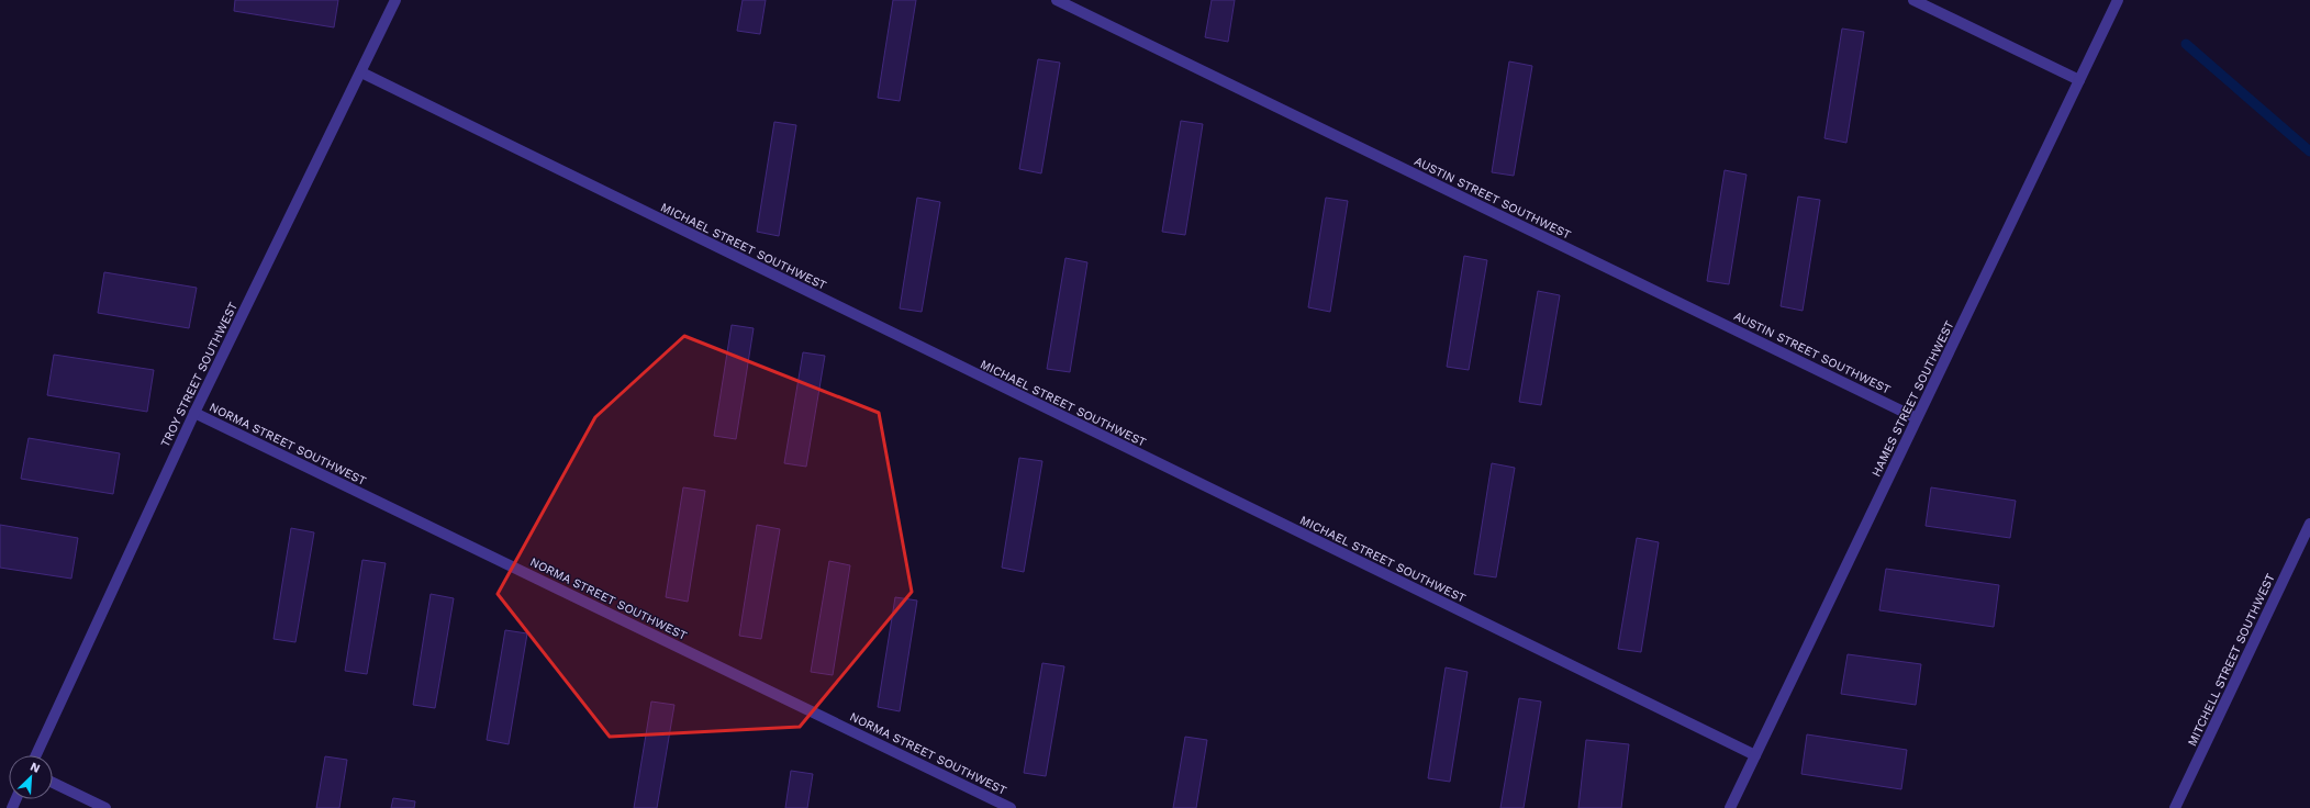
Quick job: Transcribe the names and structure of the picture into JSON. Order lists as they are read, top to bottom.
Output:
{
  "streets": {
    "street": [
      "AUSTIN STREET SOUTHWEST",
      "MICHAEL STREET SOUTHWEST",
      "TROY STREET SOUTHWEST",
      "HAMES STREET SOUTHWEST",
      "NORMA STREET SOUTHWEST",
      "MITCHELL STREET SOUTHWEST"
    ]
  },
  "crossings": [
    ["AUSTIN STREET SOUTHWEST", "HAMES STREET SOUTHWEST"],
    ["MICHAEL STREET SOUTHWEST", "TROY STREET SOUTHWEST"],
    ["MICHAEL STREET SOUTHWEST", "HAMES STREET SOUTHWEST"],
    ["TROY STREET SOUTHWEST", "NORMA STREET SOUTHWEST"]
  ],
  "north": "top right"
}
